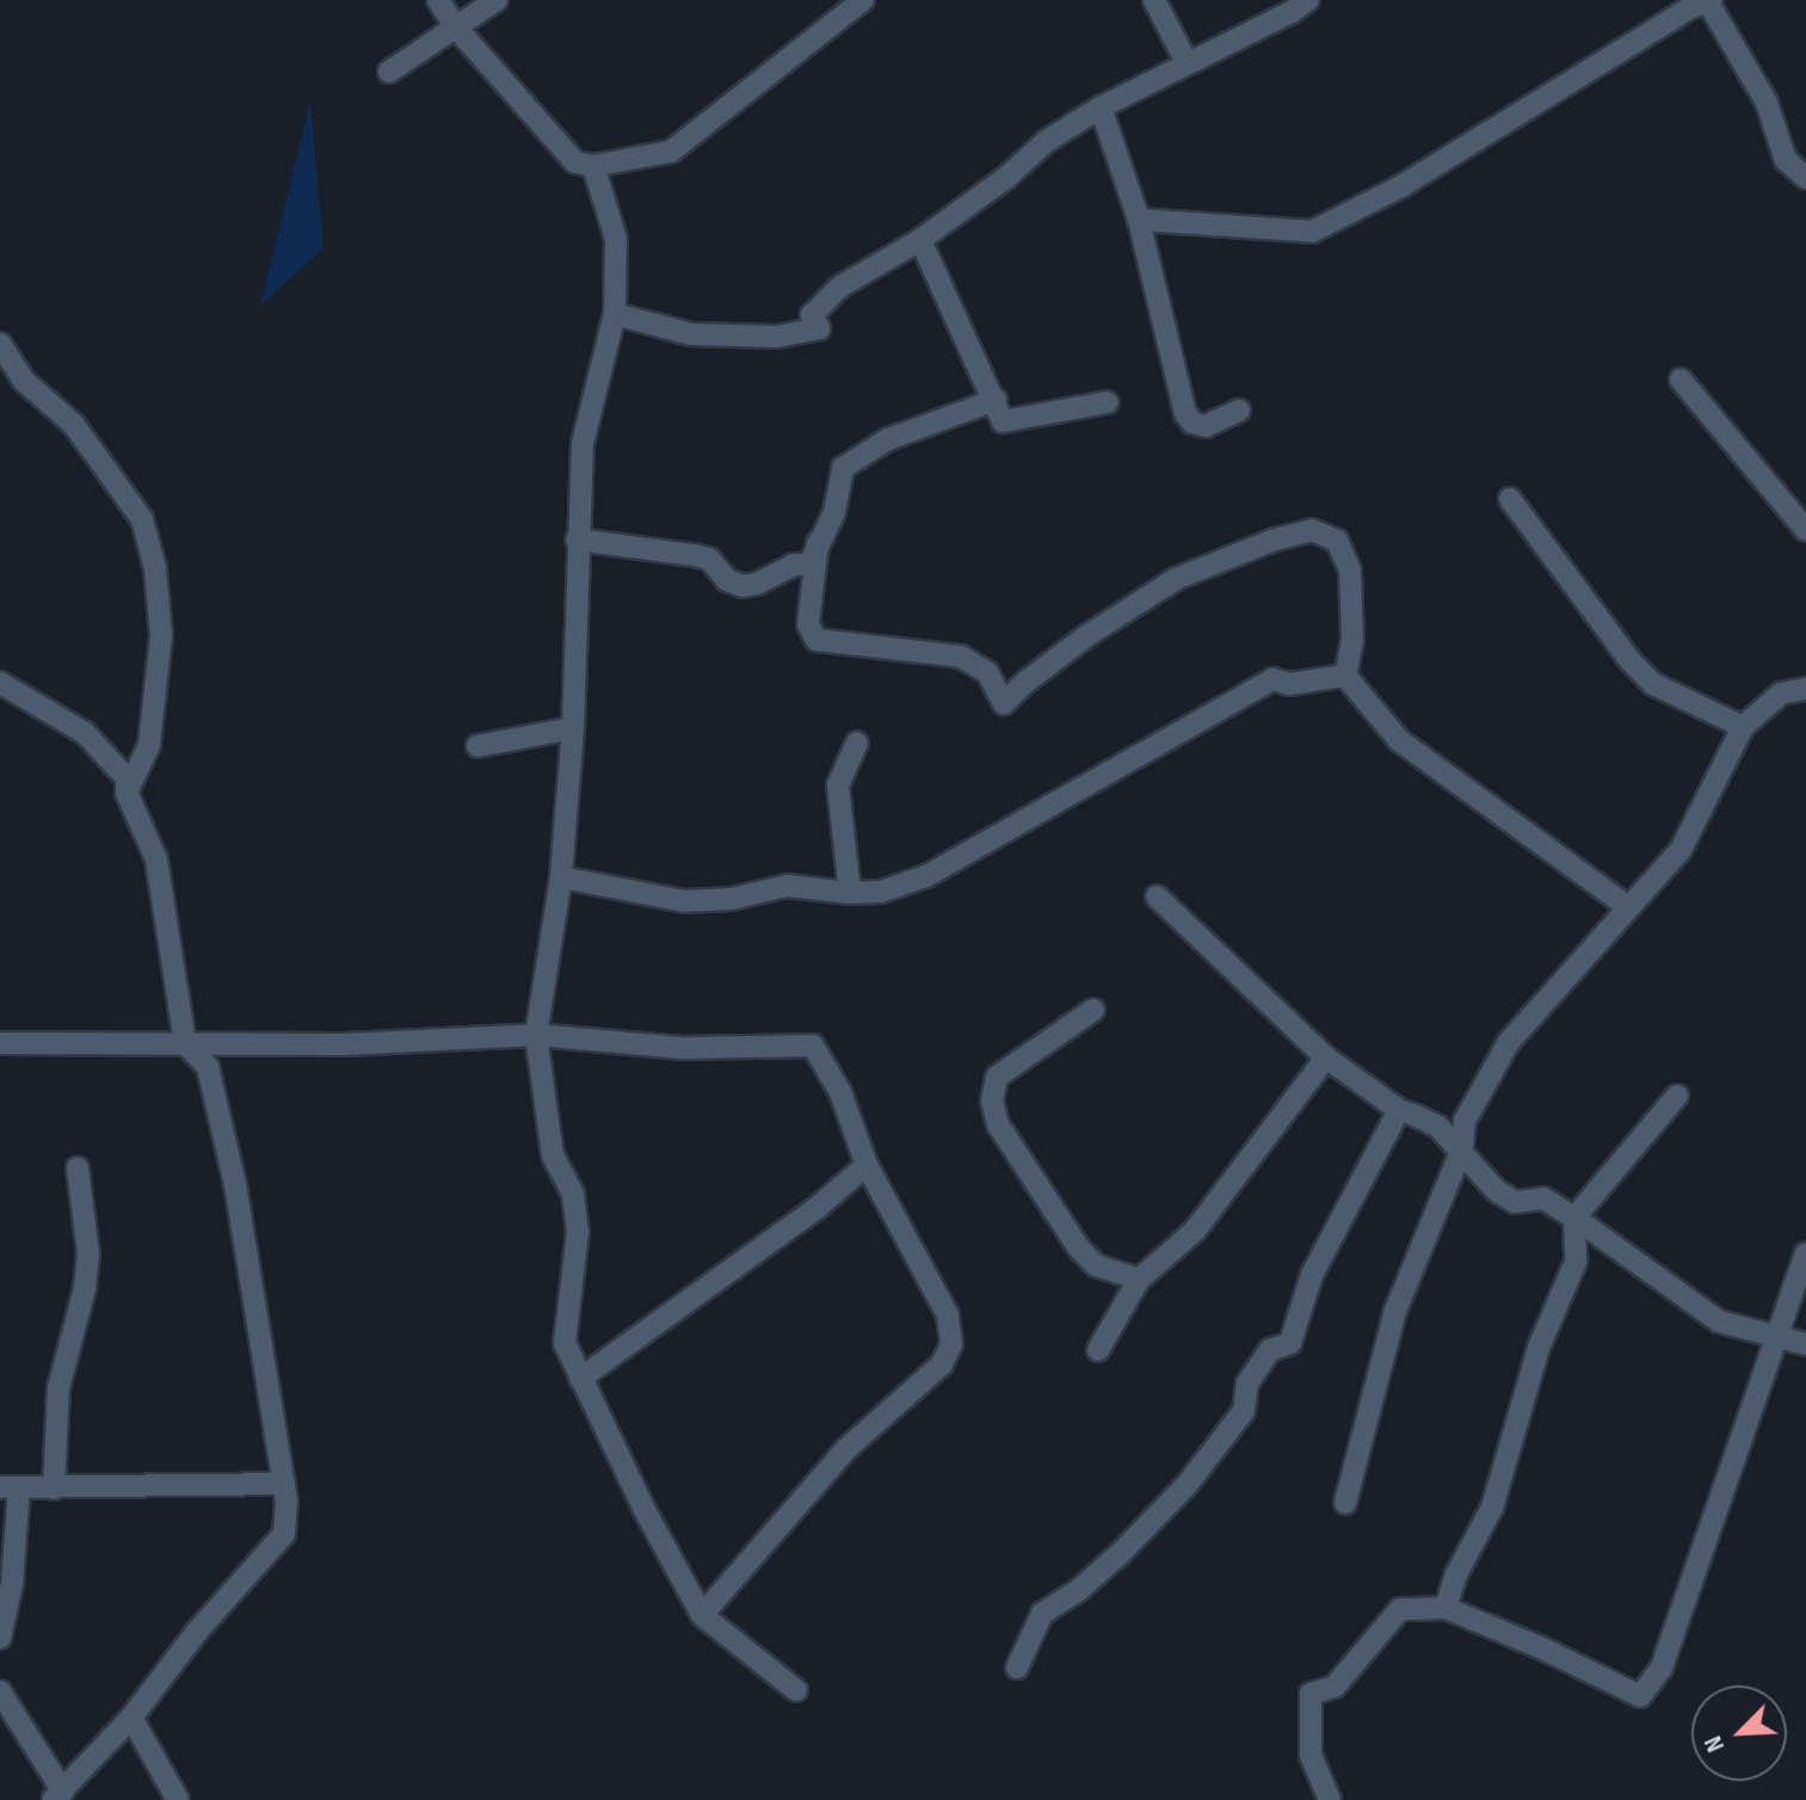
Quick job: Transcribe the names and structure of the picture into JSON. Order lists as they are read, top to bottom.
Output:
{
  "north": "bottom left"
}
